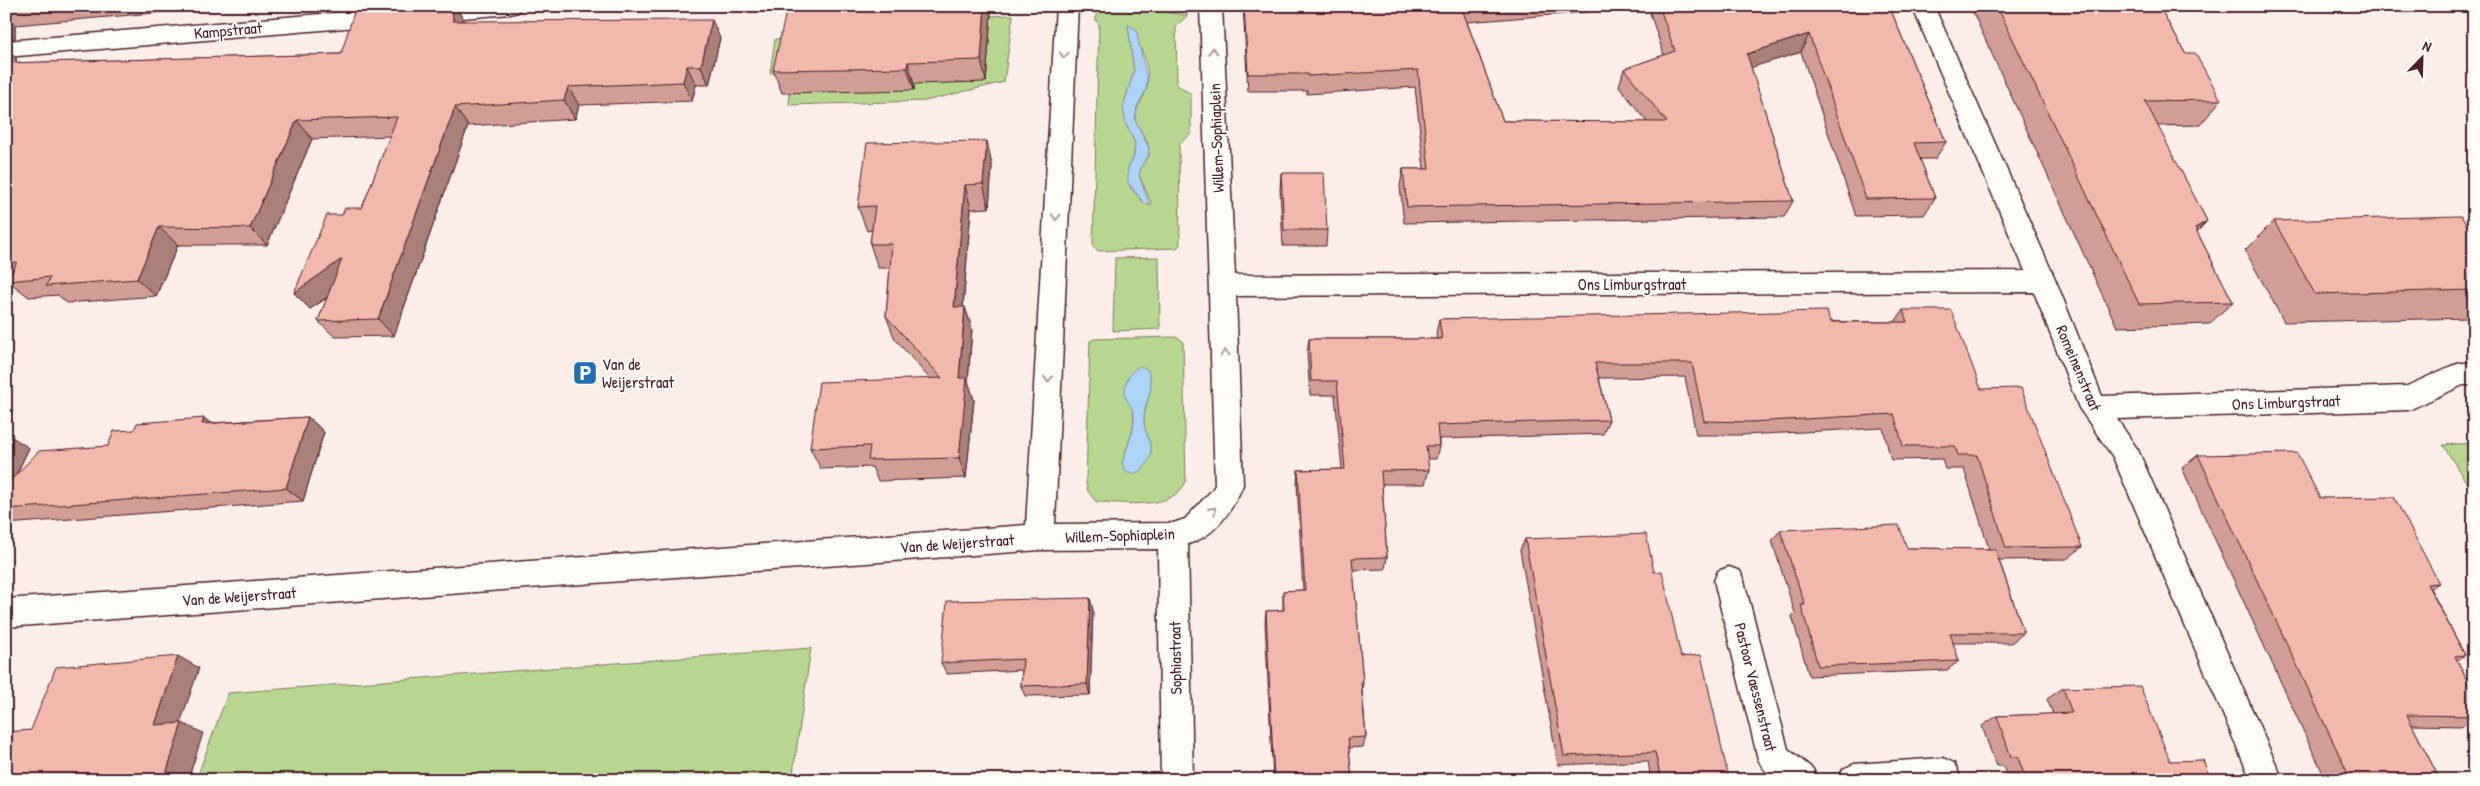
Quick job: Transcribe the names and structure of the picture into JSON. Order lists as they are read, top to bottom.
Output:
{
  "streets": {
    "street": [
      "Kampstraat",
      "Willem-Sophiaplein",
      "Ons Limburgstraat",
      "Romeinenstraat",
      "Van de Weijerstraat",
      "Sophiastraat",
      "Pastoor Vaessenstraat"
    ]
  },
  "crossings": [
    ["Willem-Sophiaplein", "Ons Limburgstraat"],
    ["Willem-Sophiaplein", "Van de Weijerstraat"],
    ["Willem-Sophiaplein", "Sophiastraat"],
    ["Ons Limburgstraat", "Romeinenstraat"]
  ],
  "places": {
    "parking": ["Van de Weijerstraat"]
  },
  "north": "top right"
}
